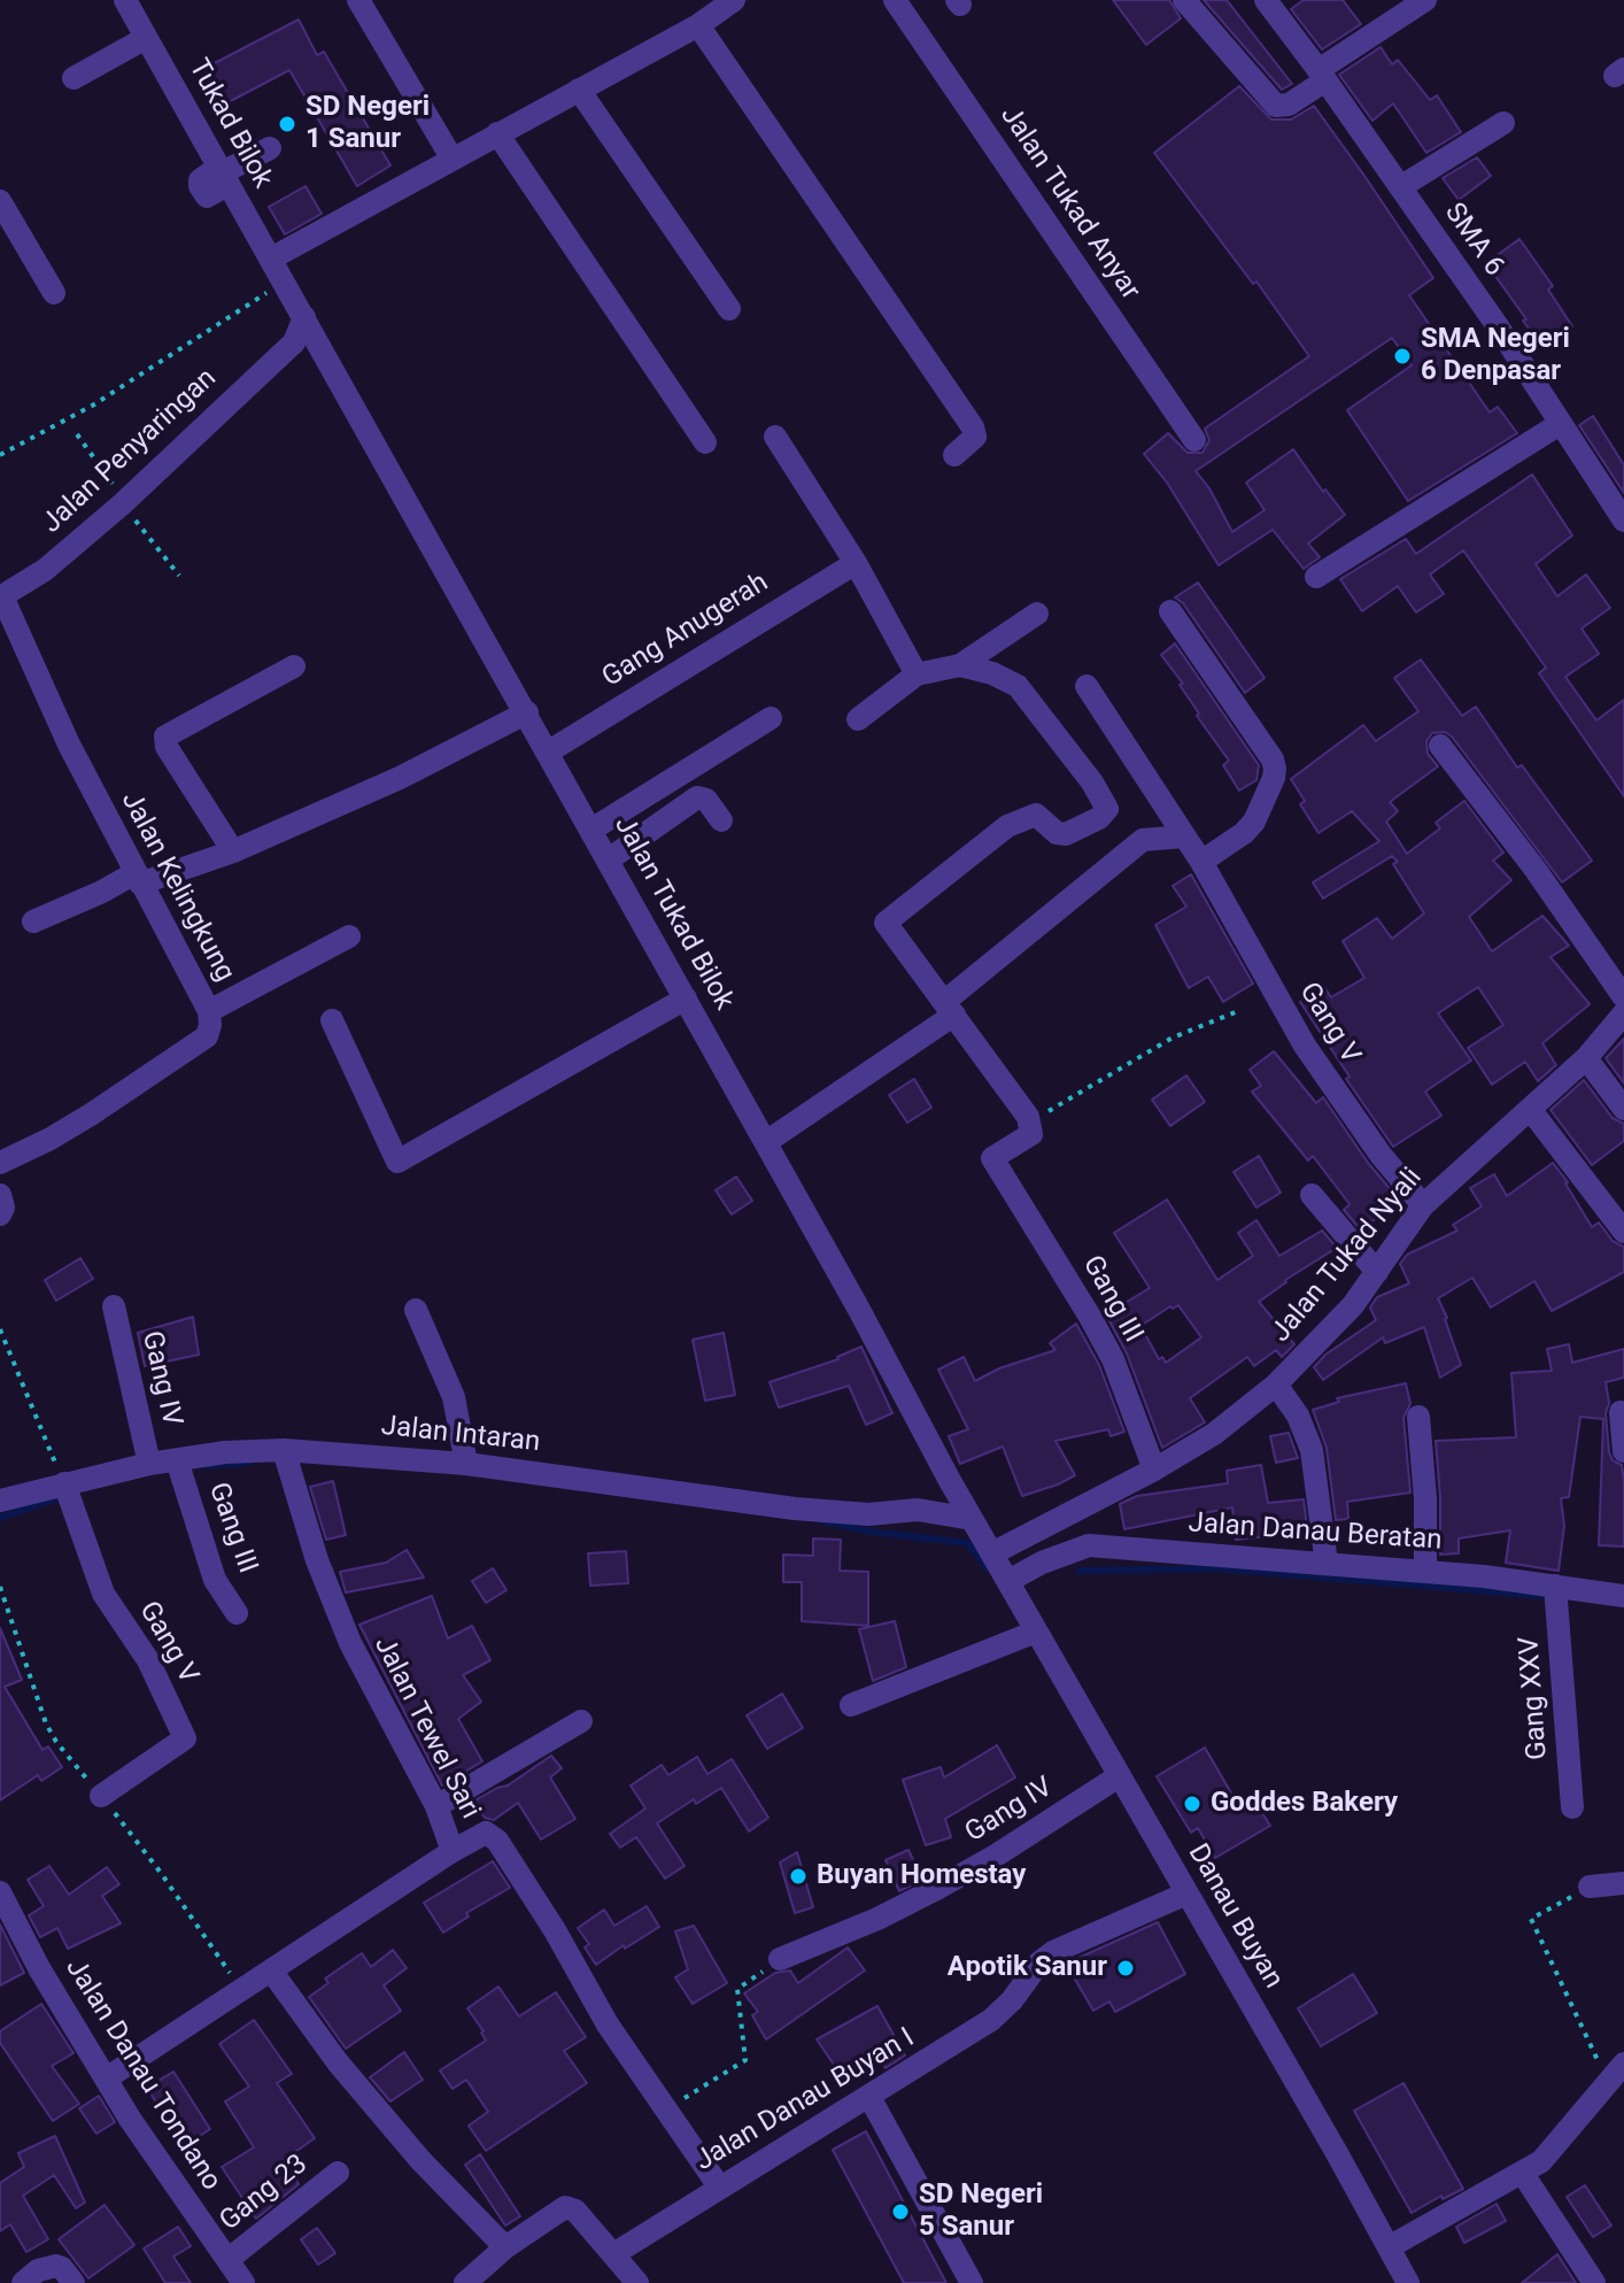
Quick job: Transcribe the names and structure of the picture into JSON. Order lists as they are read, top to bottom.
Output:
{
  "streets": {
    "street": [
      "Tukad Bilok",
      "Jalan Tukad Anyar",
      "SMA 6",
      "Jalan Penyaringan",
      "Gang Anugerah",
      "Jalan Kelingkung",
      "Jalan Tukad Bilok",
      "Gang V",
      "Jalan Tukad Nyali",
      "Gang III",
      "Gang IV",
      "Jalan Intaran",
      "Jalan Danau Beratan",
      "Gang XXV",
      "Jalan Tewel Sari",
      "Danau Buyan",
      "Jalan Danau Tondano",
      "Jalan Danau Buyan I",
      "Gang 23"
    ]
  },
  "crossings": [
    ["Tukad Bilok", "Jalan Penyaringan"],
    ["Jalan Penyaringan", "Jalan Kelingkung"],
    ["Jalan Penyaringan", "Jalan Tukad Bilok"],
    ["Gang Anugerah", "Jalan Tukad Bilok"],
    ["Jalan Tukad Bilok", "Jalan Tukad Nyali"],
    ["Jalan Tukad Bilok", "Jalan Intaran"],
    ["Jalan Tukad Bilok", "Jalan Danau Beratan"],
    ["Jalan Tukad Bilok", "Danau Buyan"],
    ["Gang V", "Jalan Tukad Nyali"],
    ["Gang V", "Jalan Intaran"],
    ["Jalan Tukad Nyali", "Gang III"],
    ["Gang III", "Jalan Intaran"],
    ["Gang IV", "Jalan Intaran"],
    ["Gang IV", "Danau Buyan"],
    ["Jalan Intaran", "Jalan Tewel Sari"],
    ["Jalan Danau Beratan", "Gang XXV"],
    ["Jalan Danau Beratan", "Danau Buyan"],
    ["Jalan Tewel Sari", "Jalan Danau Tondano"],
    ["Danau Buyan", "Jalan Danau Buyan I"],
    ["Jalan Danau Tondano", "Gang 23"]
  ],
  "places": [
    "SD Negeri 1 Sanur",
    "SMA Negeri 6 Denpasar",
    "Goddes Bakery",
    "Buyan Homestay",
    "Apotik Sanur",
    "SD Negeri 5 Sanur"
  ]
}
